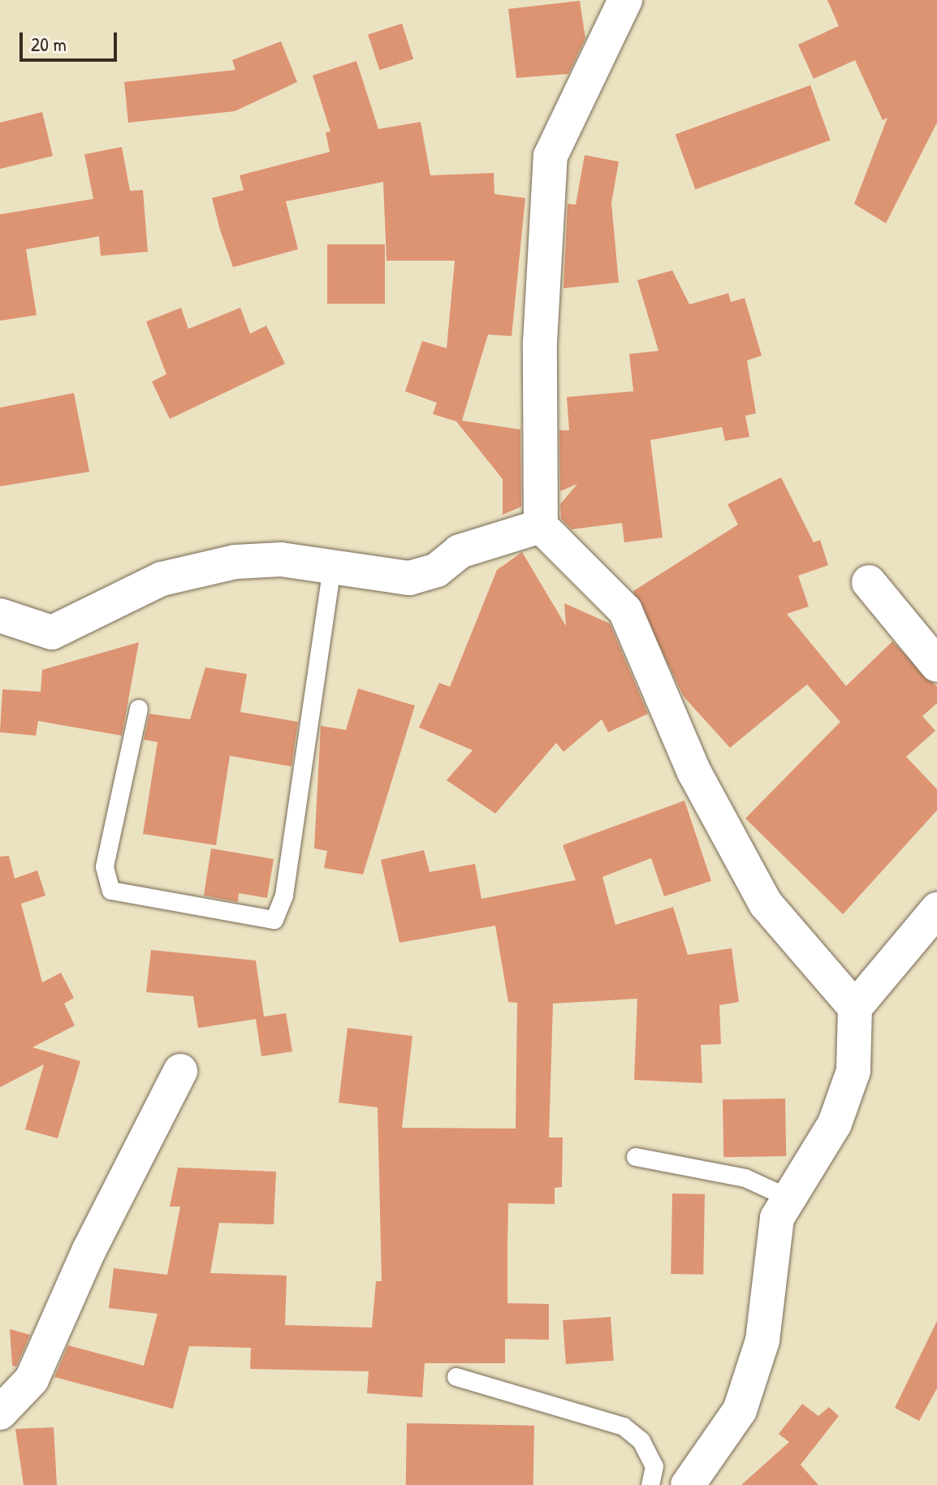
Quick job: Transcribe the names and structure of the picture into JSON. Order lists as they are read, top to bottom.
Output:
{
  "scale_bar": "20 m"
}
